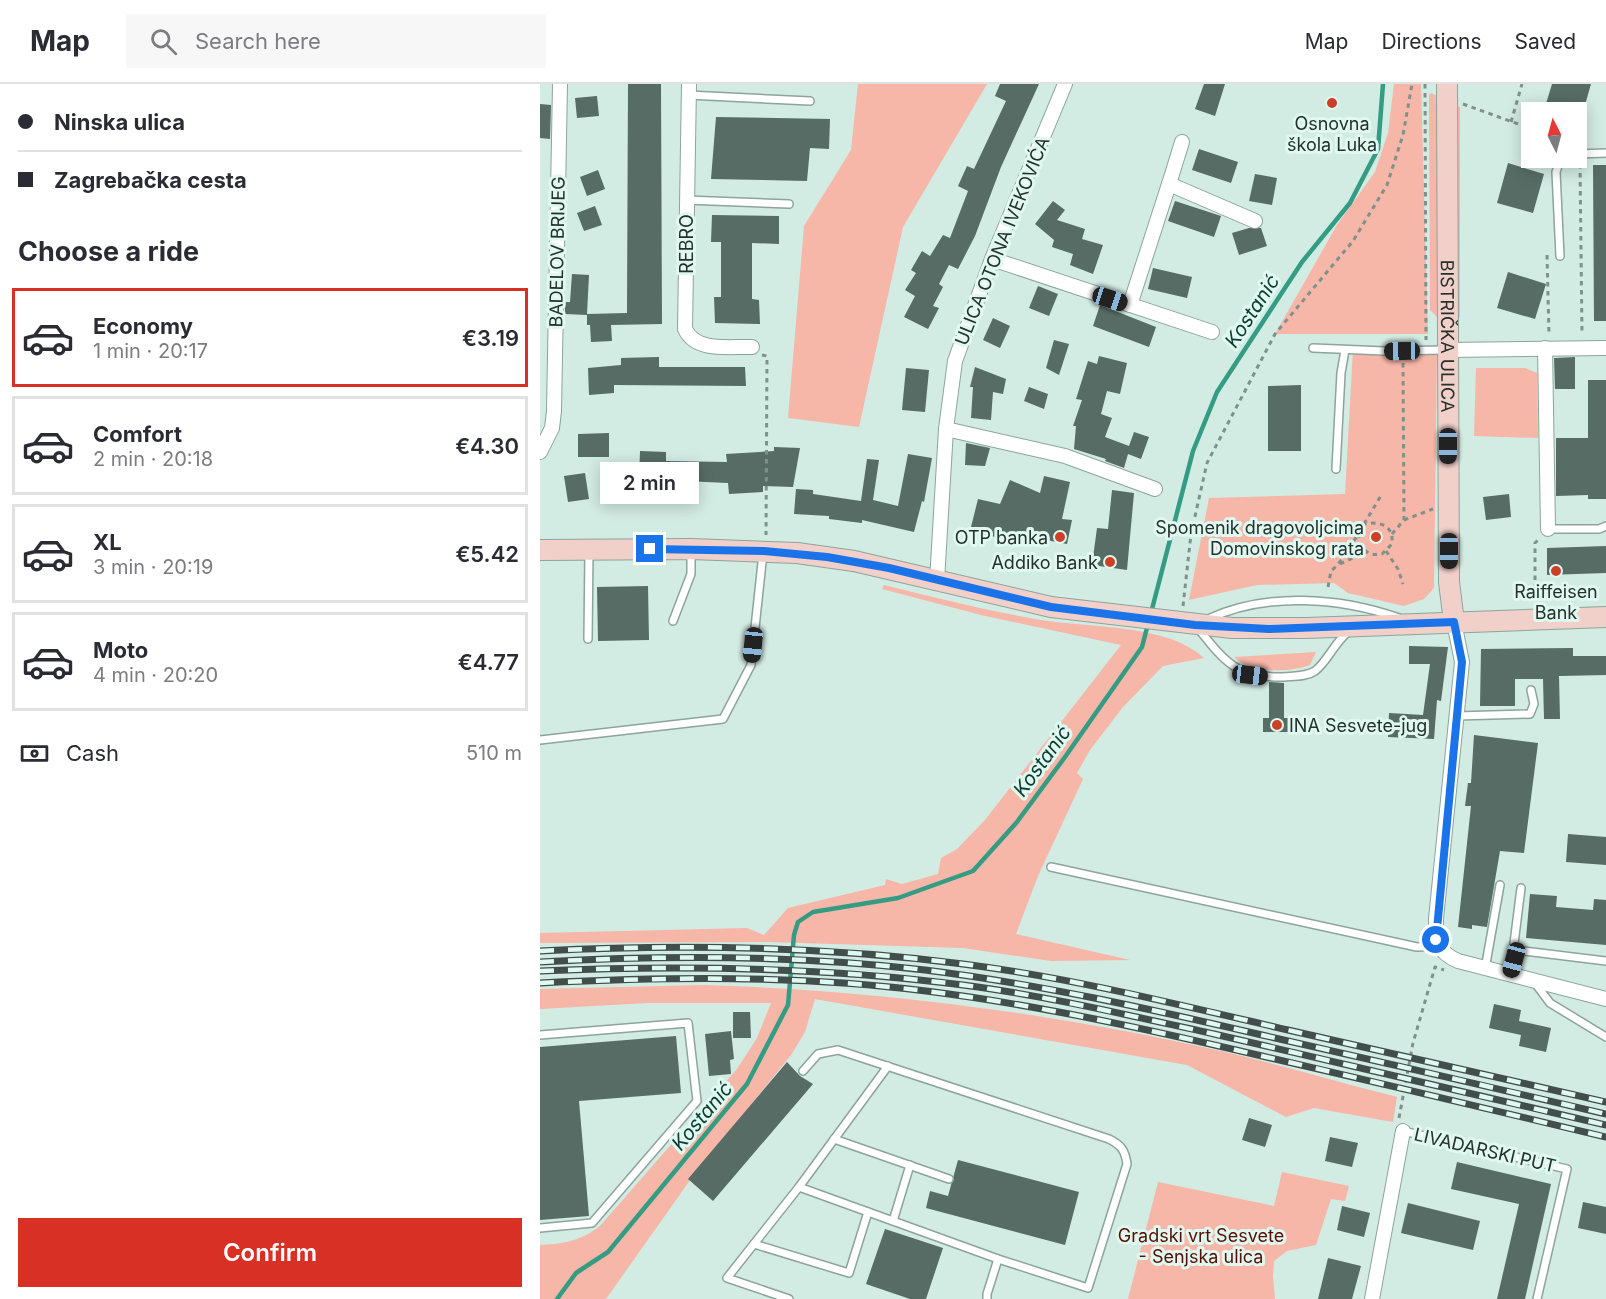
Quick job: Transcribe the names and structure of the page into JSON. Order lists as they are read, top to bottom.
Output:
{
  "streets": {
    "main road": ["BISTRIČKA ULICA"],
    "street": ["ULICA OTONA IVEKOVIĆA", "REBRO", "BADELOV BRIJEG"],
    "lane": ["LIVADARSKI PUT"]
  },
  "water": ["Kostanić"],
  "parks": ["Gradski vrt Sesvete - Senjska ulica"],
  "places": [
    "Osnovna škola Luka",
    "OTP banka",
    "Spomenik dragovoljcima Domovinskog rata",
    "Addiko Bank",
    "Raiffeisen Bank",
    "INA Sesvete-jug"
  ],
  "north": "top",
  "page": {
    "header": "Map",
    "search": "Search here",
    "nav": ["Map", "Directions", "Saved"],
    "banner": ["Ninska ulica", "Zagrebačka cesta"],
    "heading": "Choose a ride",
    "list": [
      {
        "name": "Economy",
        "note": "1 min · 20:17",
        "value": "€3.19"
      },
      {
        "name": "Comfort",
        "note": "2 min · 20:18",
        "value": "€4.30"
      },
      {
        "name": "XL",
        "note": "3 min · 20:19",
        "value": "€5.42"
      },
      {
        "name": "Moto",
        "note": "4 min · 20:20",
        "value": "€4.77"
      }
    ],
    "bubble": "2 min",
    "pay": ["Cash", "510 m"],
    "buttons": "Confirm"
  }
}
